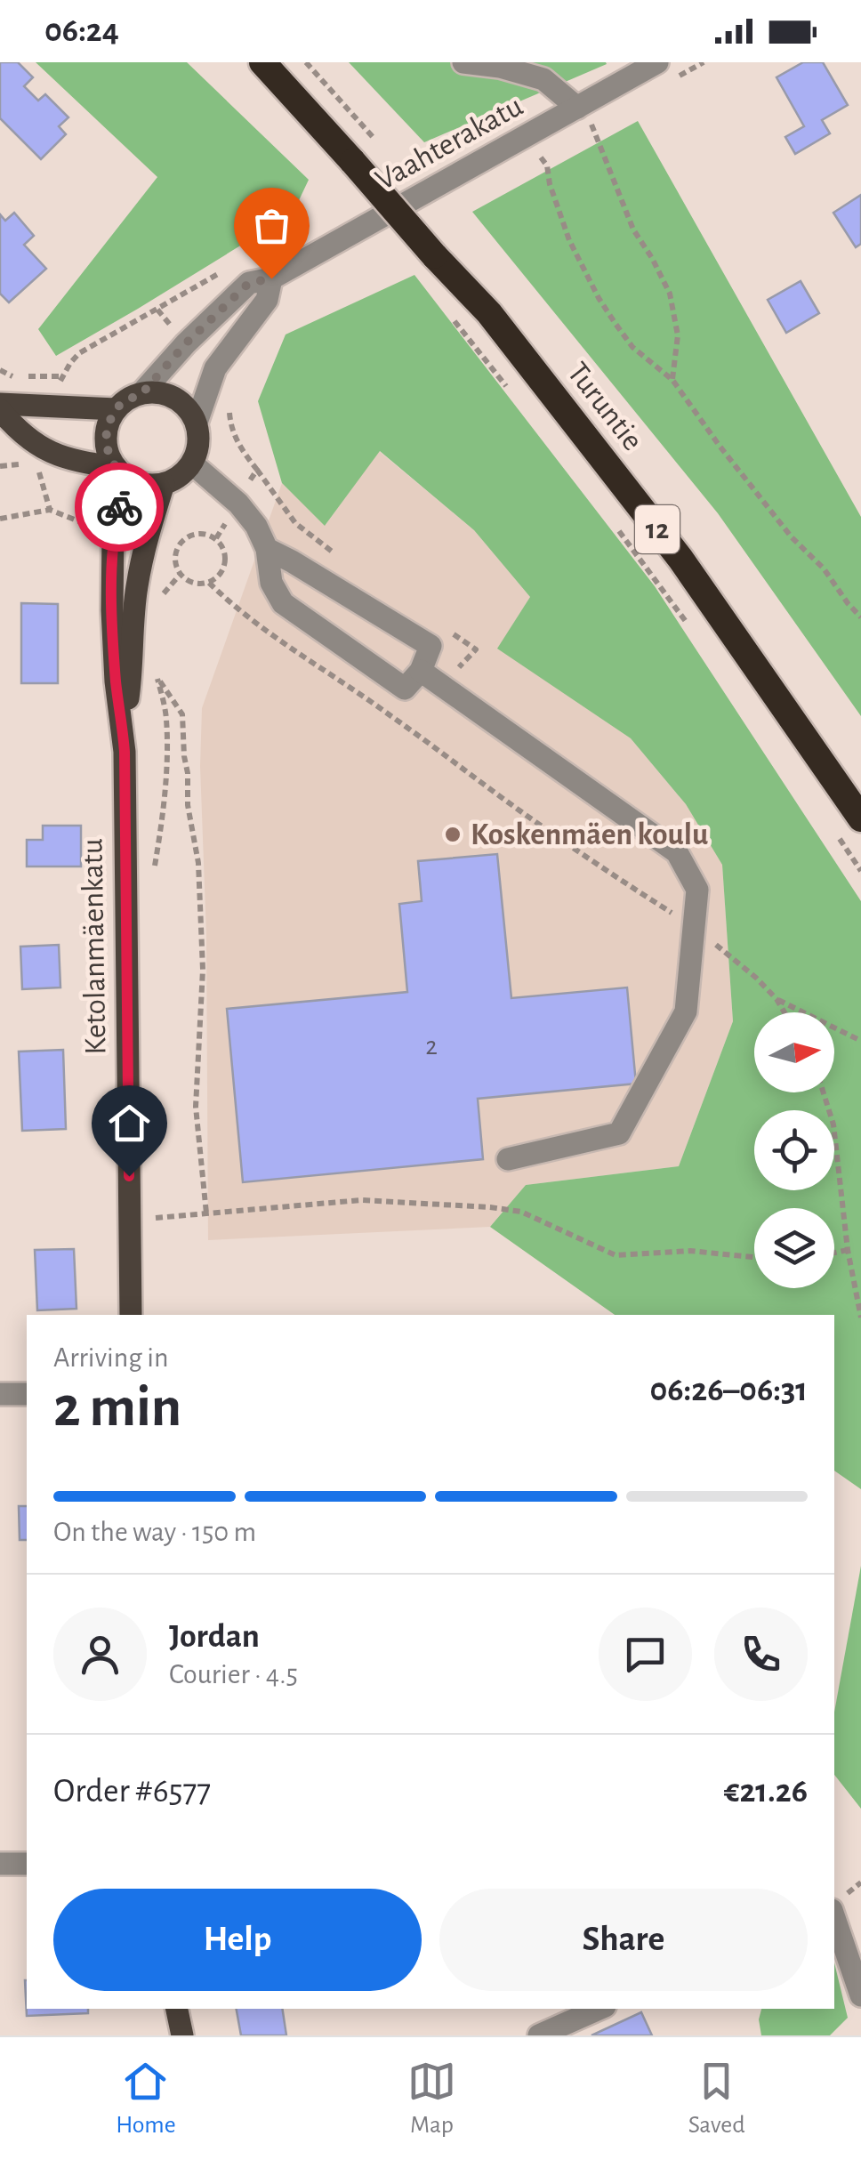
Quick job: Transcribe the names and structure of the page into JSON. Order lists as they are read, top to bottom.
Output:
{
  "streets": {
    "highway": ["Turuntie", "12"],
    "main road": ["Ketolanmäenkatu"],
    "street": ["Vaahterakatu"]
  },
  "crossings": [
    ["Vaahterakatu", "Ketolanmäenkatu"]
  ],
  "places": ["Koskenmäen koulu"],
  "house_numbers": ["2"],
  "north": "right",
  "page": {
    "status": "06:24",
    "heading": ["2 min", "Arriving in", "06:26–06:31"],
    "panel": [
      "Jordan",
      "Courier · 4.5",
      "Order #6577",
      "€21.26"
    ],
    "bar": "On the way · 150 m",
    "buttons": ["Help", "Share"],
    "tabs": ["Home", "Map", "Saved"]
  }
}
